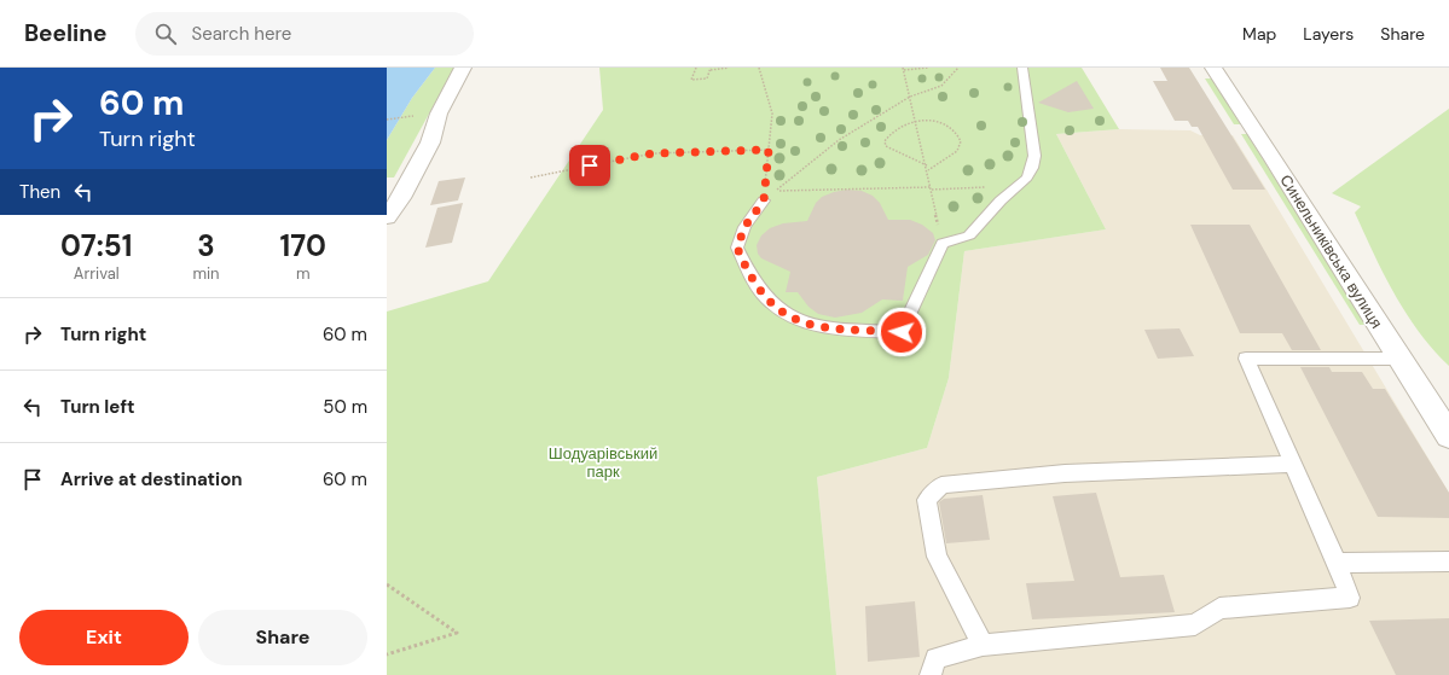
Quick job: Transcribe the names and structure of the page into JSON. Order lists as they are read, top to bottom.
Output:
{
  "streets": {
    "street": ["Синельниківська вулиця"]
  },
  "parks": ["Шодуарівський парк"],
  "page": {
    "header": "Beeline",
    "search": "Search here",
    "nav": ["Map", "Layers", "Share"],
    "turn": ["60 m", "Turn right"],
    "then": "Then",
    "eta": [
      "07:51",
      "Arrival",
      "3",
      "min",
      "170",
      "m"
    ],
    "list": [
      {
        "name": "Turn right",
        "value": "60 m"
      },
      {
        "name": "Turn left",
        "value": "50 m"
      },
      {
        "name": "Arrive at destination",
        "value": "60 m"
      }
    ],
    "buttons": ["Exit", "Share"]
  }
}
